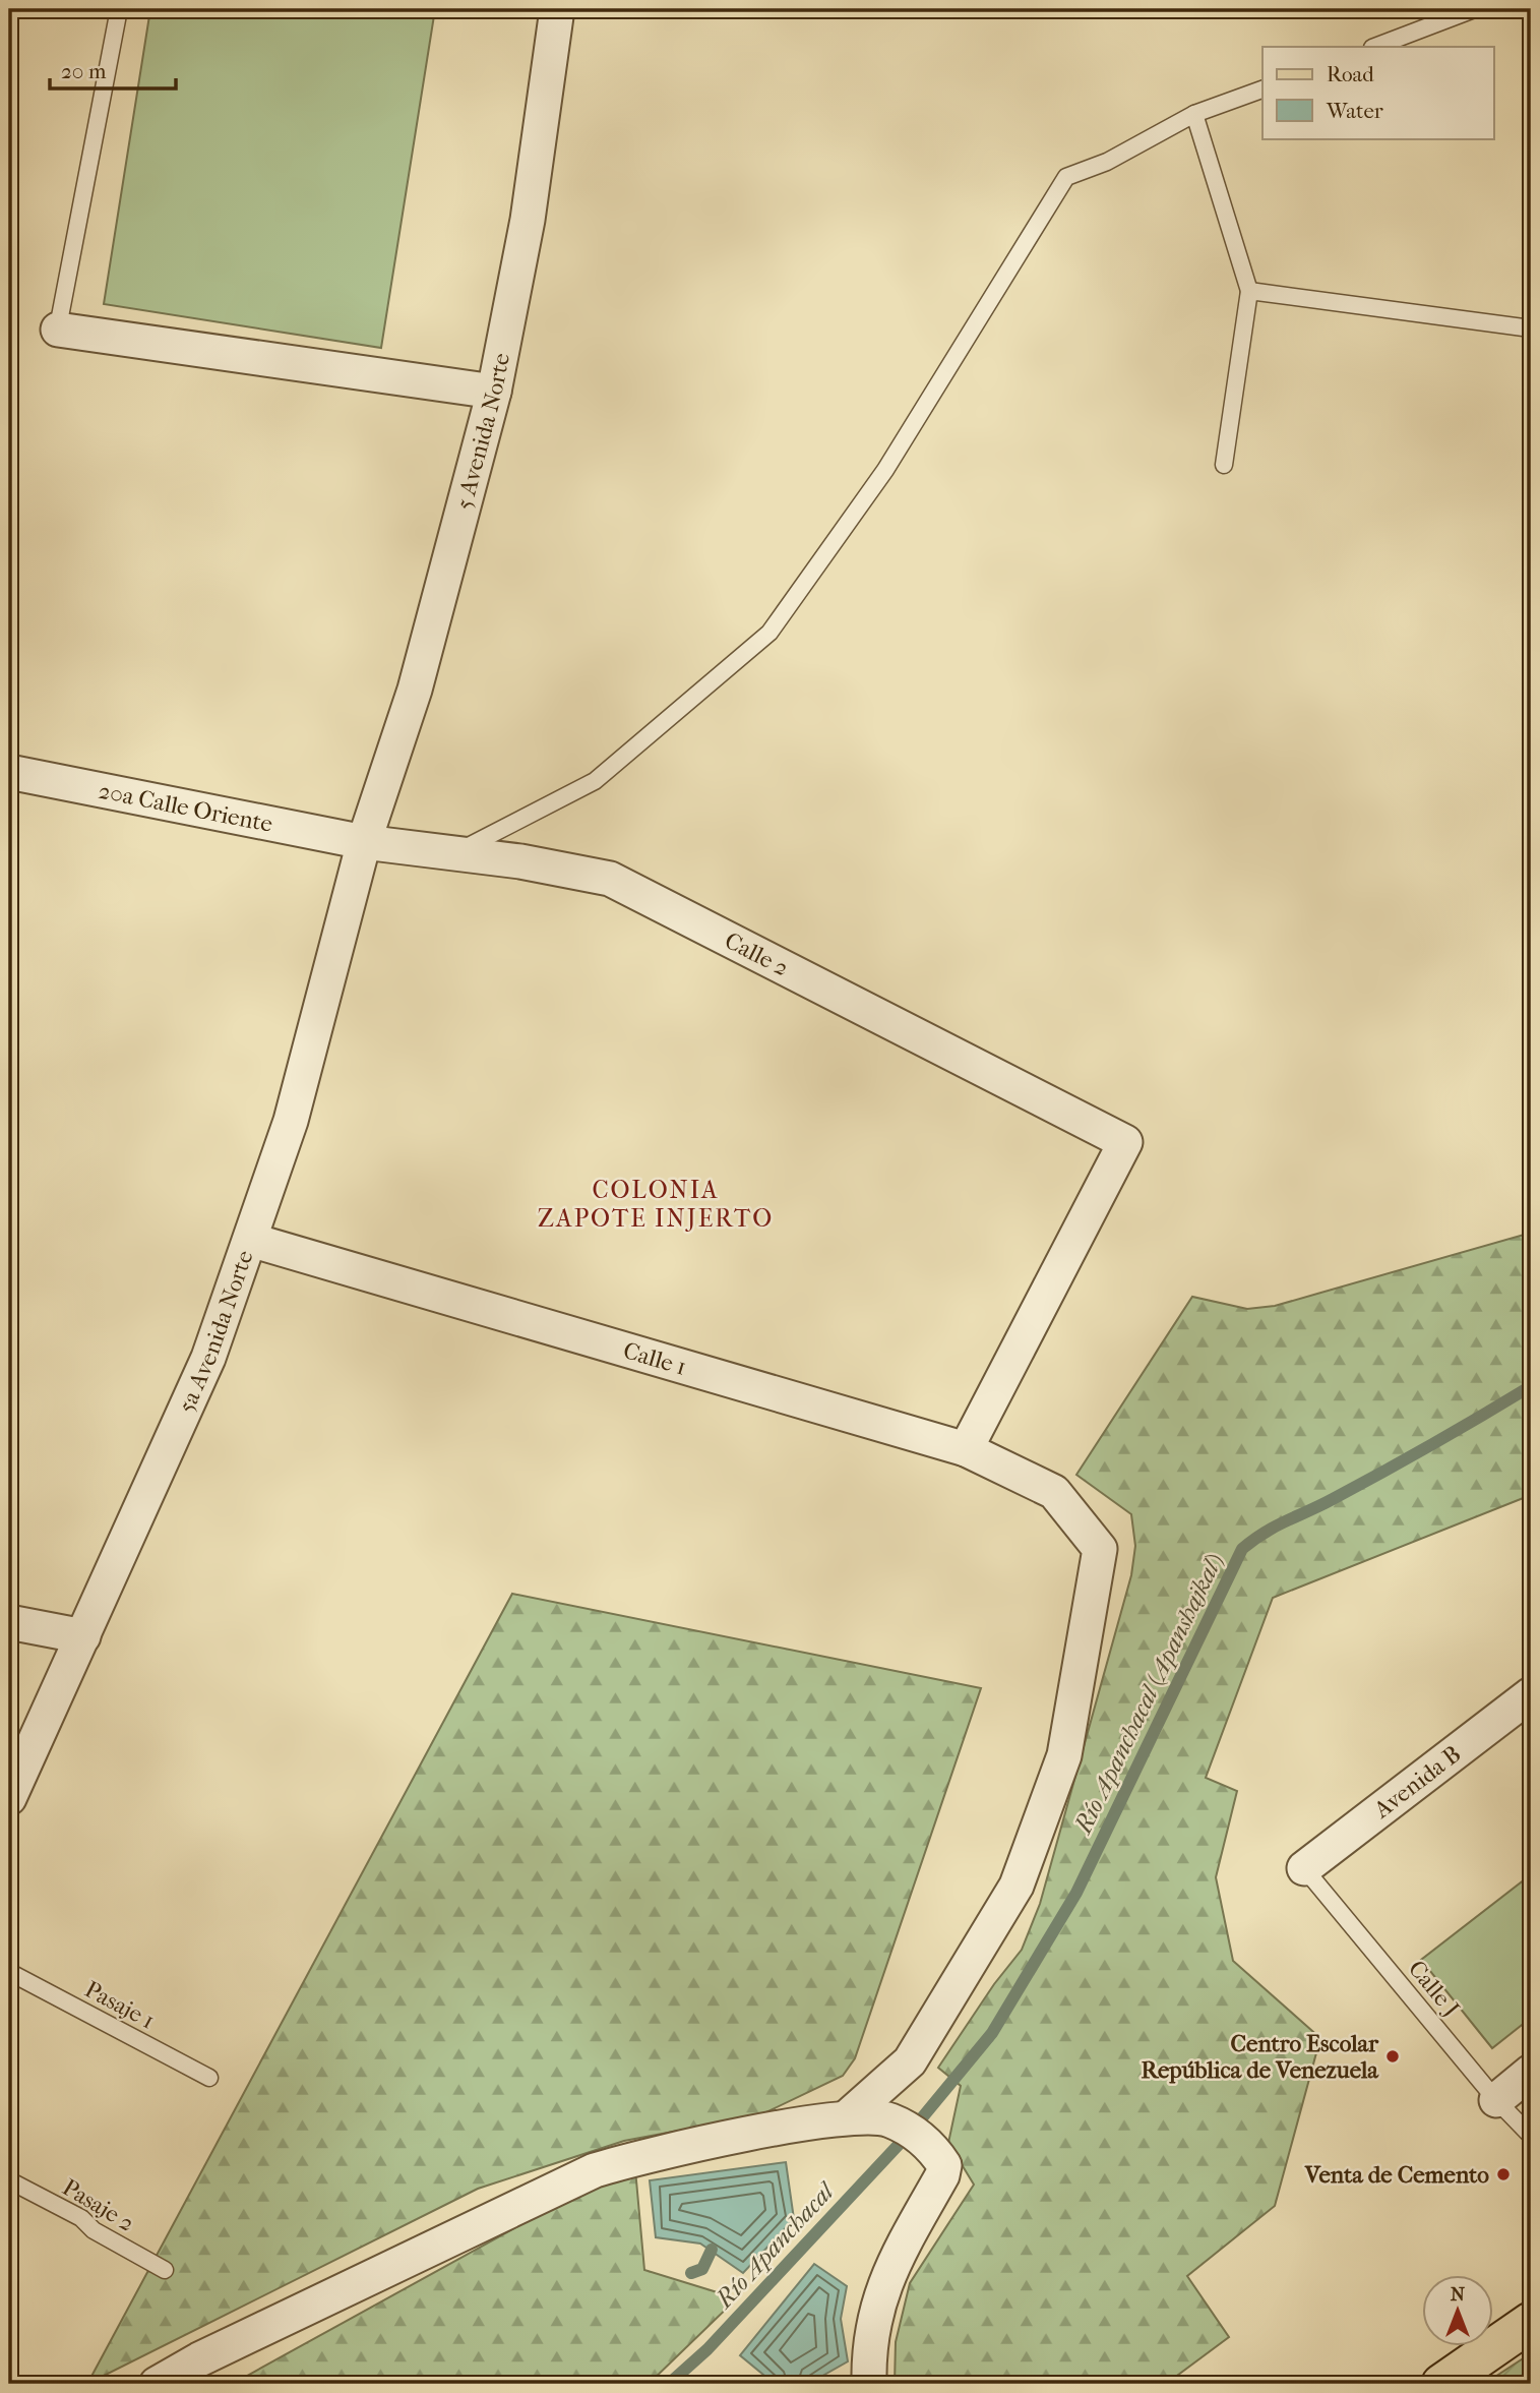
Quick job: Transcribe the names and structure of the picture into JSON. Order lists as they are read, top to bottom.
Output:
{
  "streets": {
    "street": [
      "5 Avenida Norte",
      "20a Calle Oriente",
      "Calle 2",
      "5a Avenida Norte",
      "Calle 1",
      "Avenida B"
    ],
    "lane": ["Calle J", "Pasaje 1", "Pasaje 2"]
  },
  "crossings": [
    ["5 Avenida Norte", "20a Calle Oriente"],
    ["5 Avenida Norte", "Calle 2"],
    ["5 Avenida Norte", "5a Avenida Norte"],
    ["20a Calle Oriente", "Calle 2"],
    ["20a Calle Oriente", "5a Avenida Norte"],
    ["Calle 2", "5a Avenida Norte"],
    ["Calle 2", "Calle 1"],
    ["5a Avenida Norte", "Calle 1"],
    ["Avenida B", "Calle J"]
  ],
  "districts": ["COLONIA ZAPOTE INJERTO"],
  "water": ["Río Apanchacal (Apanshajkal)", "Río Apanchacal"],
  "places": ["Centro Escolar República de Venezuela", "Venta de Cemento"],
  "legend": ["Road", "Water"],
  "scale_bar": "20 m",
  "north": "top"
}
